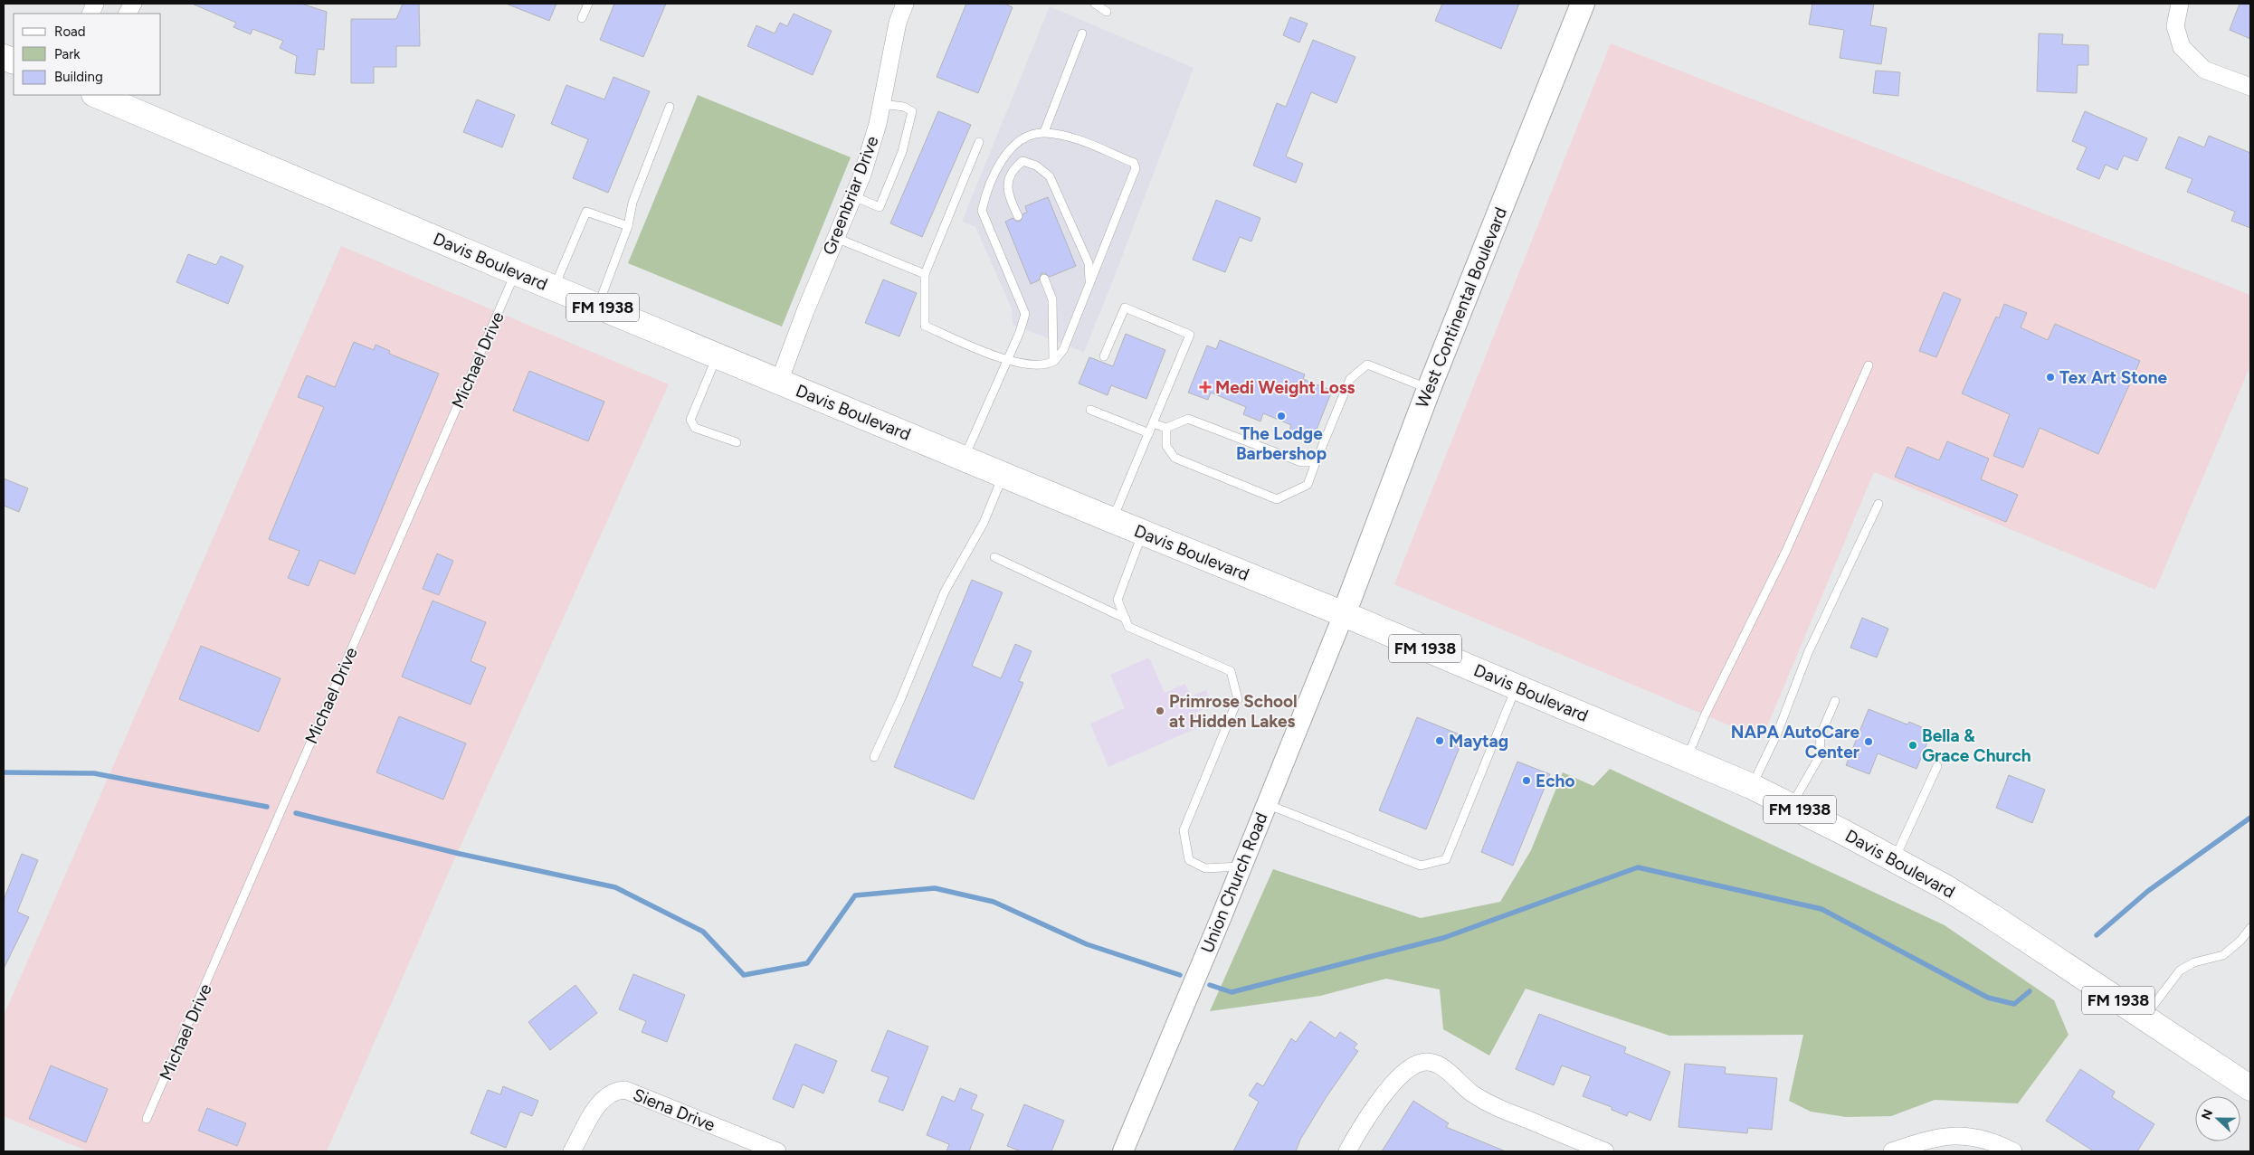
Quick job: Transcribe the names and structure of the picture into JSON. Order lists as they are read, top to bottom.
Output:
{
  "streets": {
    "main road": ["Davis Boulevard", "FM 1938", "West Continental Boulevard"],
    "street": ["Greenbriar Drive", "Union Church Road", "Siena Drive"],
    "lane": ["Michael Drive"]
  },
  "crossings": [
    ["Greenbriar Drive", "Davis Boulevard"],
    ["Davis Boulevard", "West Continental Boulevard"],
    ["Davis Boulevard", "Michael Drive"],
    ["Davis Boulevard", "Union Church Road"],
    ["West Continental Boulevard", "Union Church Road"]
  ],
  "places": {
    "other": [
      "Tex Art Stone",
      "The Lodge Barbershop",
      "Primrose School at Hidden Lakes",
      "Maytag",
      "NAPA AutoCare Center",
      "Bella & Grace Church",
      "Echo"
    ],
    "health": ["Medi Weight Loss"]
  },
  "legend": ["Road", "Park", "Building"],
  "north": "left"
}
